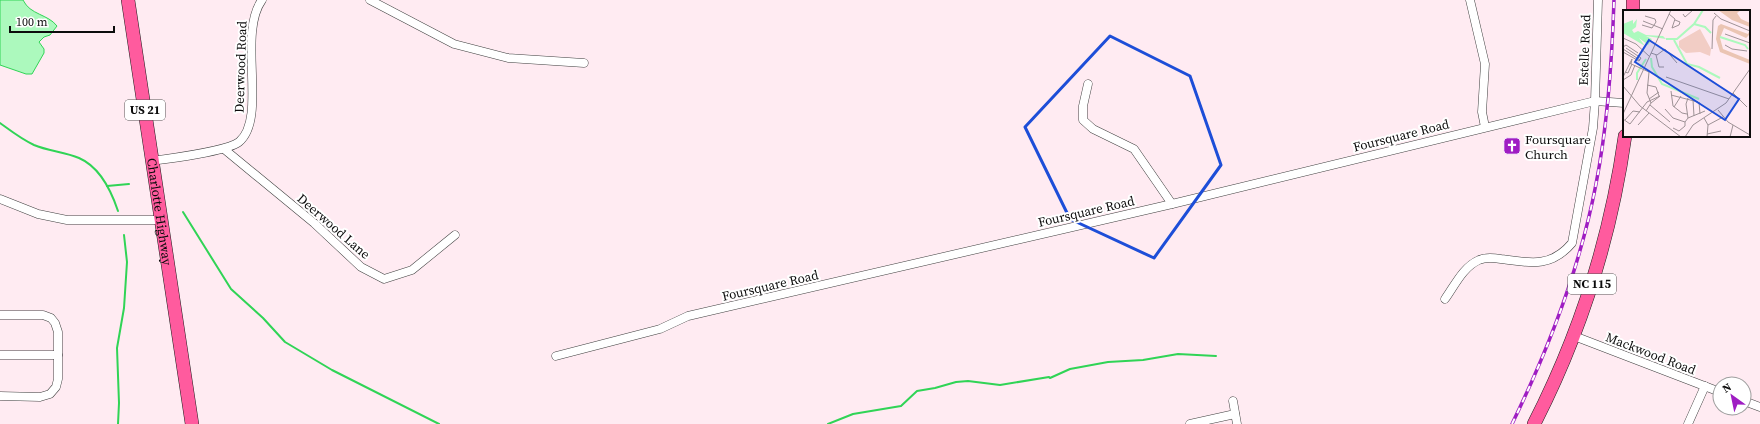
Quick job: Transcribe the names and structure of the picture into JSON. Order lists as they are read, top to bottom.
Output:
{
  "streets": {
    "main road": ["US 21", "Charlotte Highway", "NC 115"],
    "street": [
      "Estelle Road",
      "Deerwood Road",
      "Foursquare Road",
      "Deerwood Lane",
      "Mackwood Road"
    ]
  },
  "crossings": [
    ["Estelle Road", "Foursquare Road"],
    ["Deerwood Road", "Charlotte Highway"],
    ["Deerwood Road", "Deerwood Lane"],
    ["NC 115", "Mackwood Road"]
  ],
  "places": {
    "church": ["Foursquare Church"]
  },
  "scale_bar": "100 m",
  "north": "top left"
}
